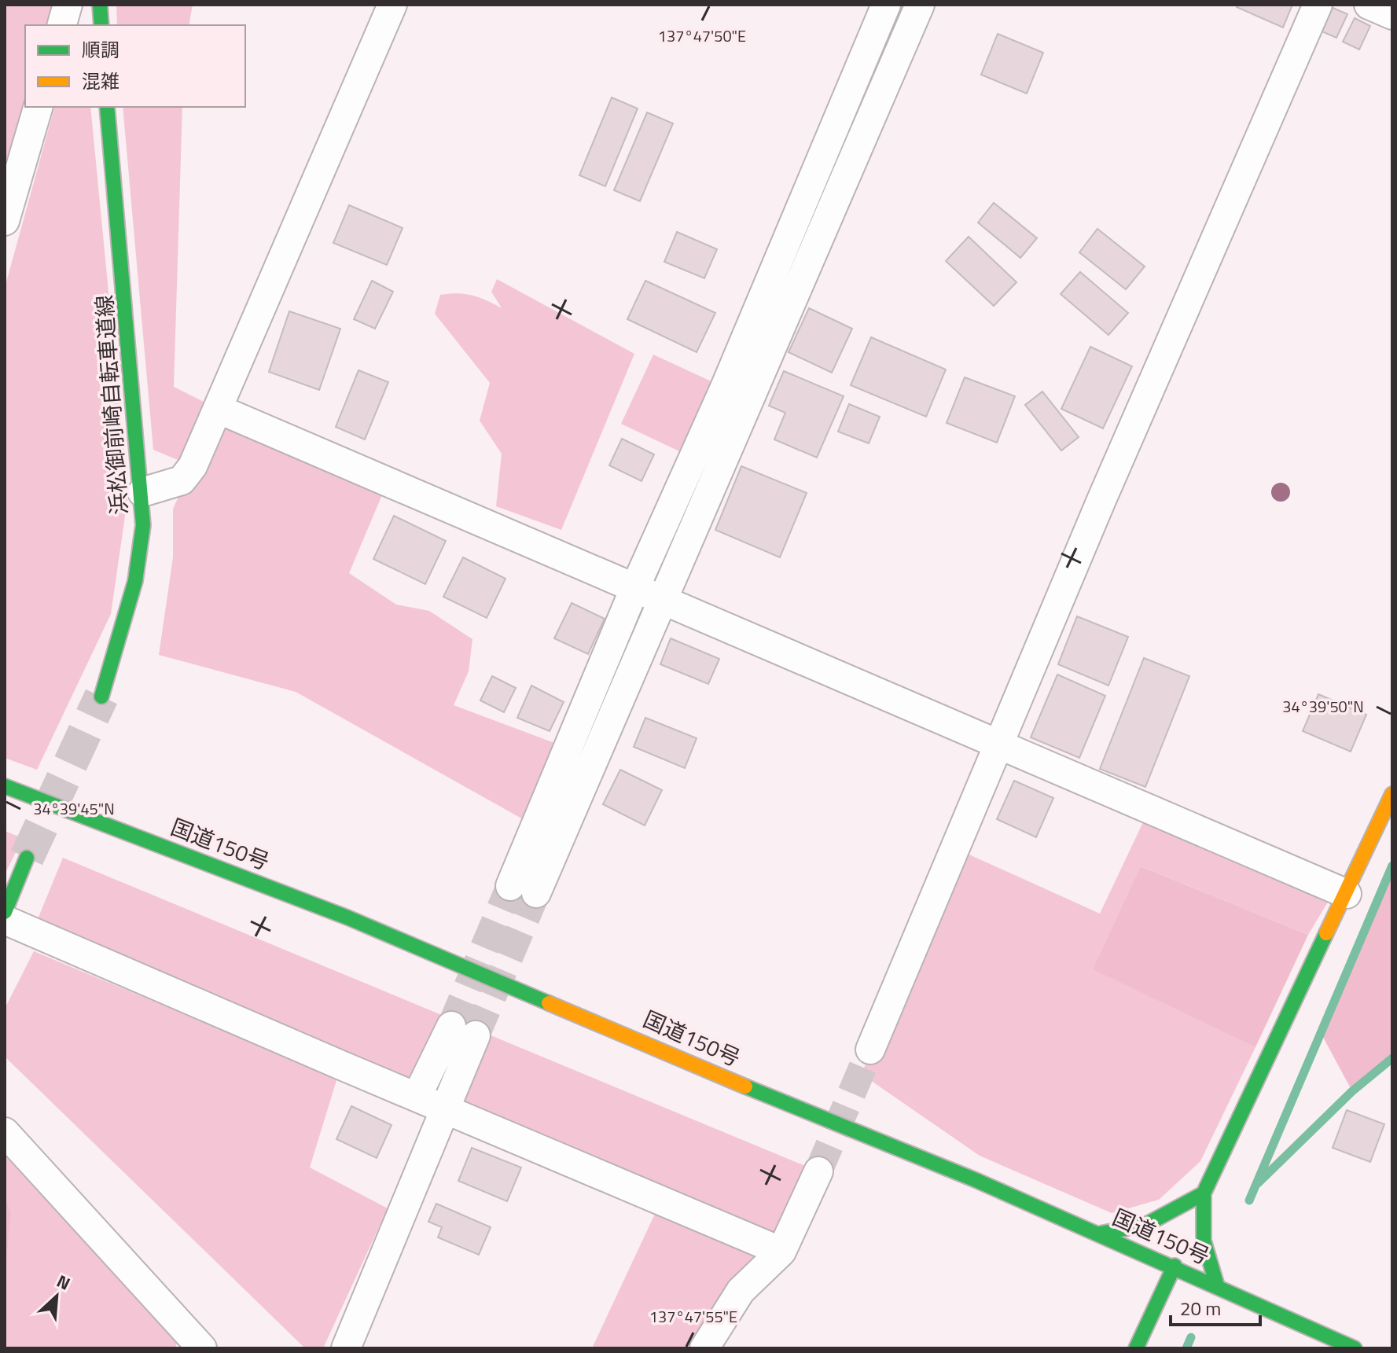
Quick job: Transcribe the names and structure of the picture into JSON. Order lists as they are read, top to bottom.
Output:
{
  "streets": {
    "main road": ["浜松御前崎自転車道線", "国道150号"]
  },
  "legend": ["順調", "混雑"],
  "scale_bar": "20 m",
  "north": "top right",
  "coordinates": [
    "137°47'50\"E",
    "34°39'50\"N",
    "34°39'45\"N",
    "137°47'55\"E"
  ]
}
